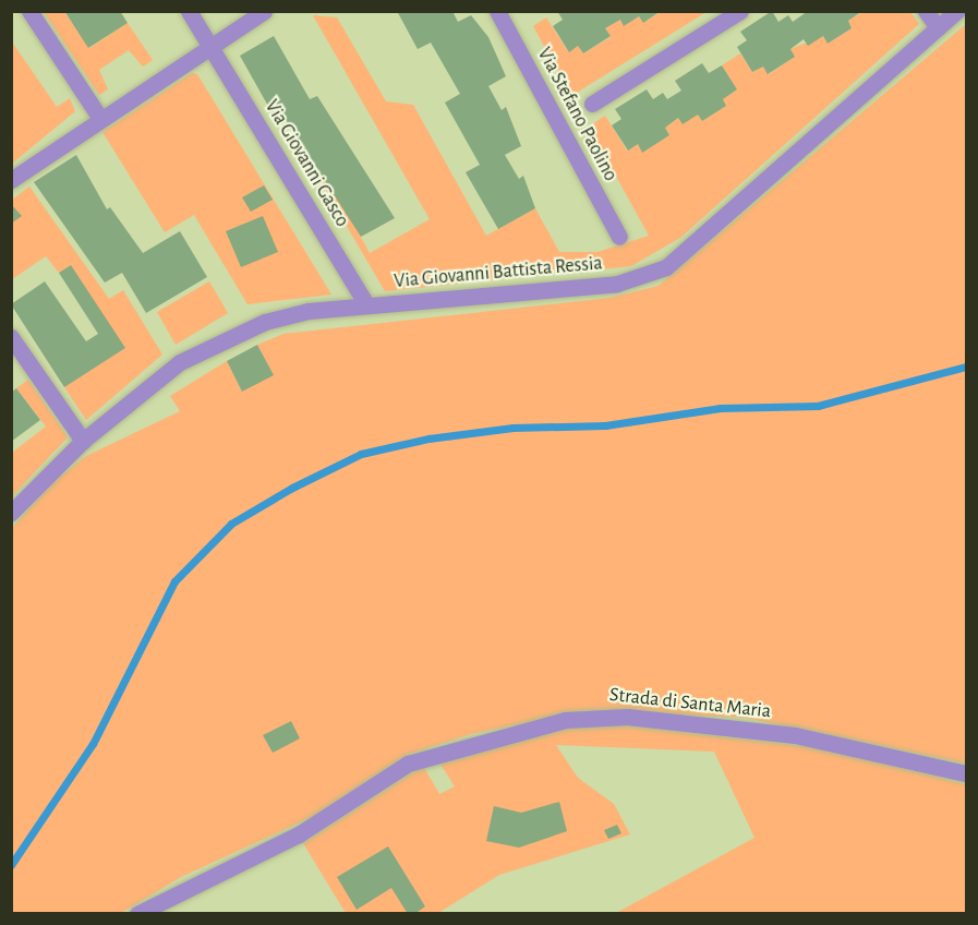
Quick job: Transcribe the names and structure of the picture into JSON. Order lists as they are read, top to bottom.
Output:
{
  "streets": {
    "street": [
      "Via Stefano Paolino",
      "Via Giovanni Gasco",
      "Via Giovanni Battista Ressia",
      "Strada di Santa Maria"
    ]
  },
  "crossings": [
    ["Via Giovanni Gasco", "Via Giovanni Battista Ressia"]
  ]
}
